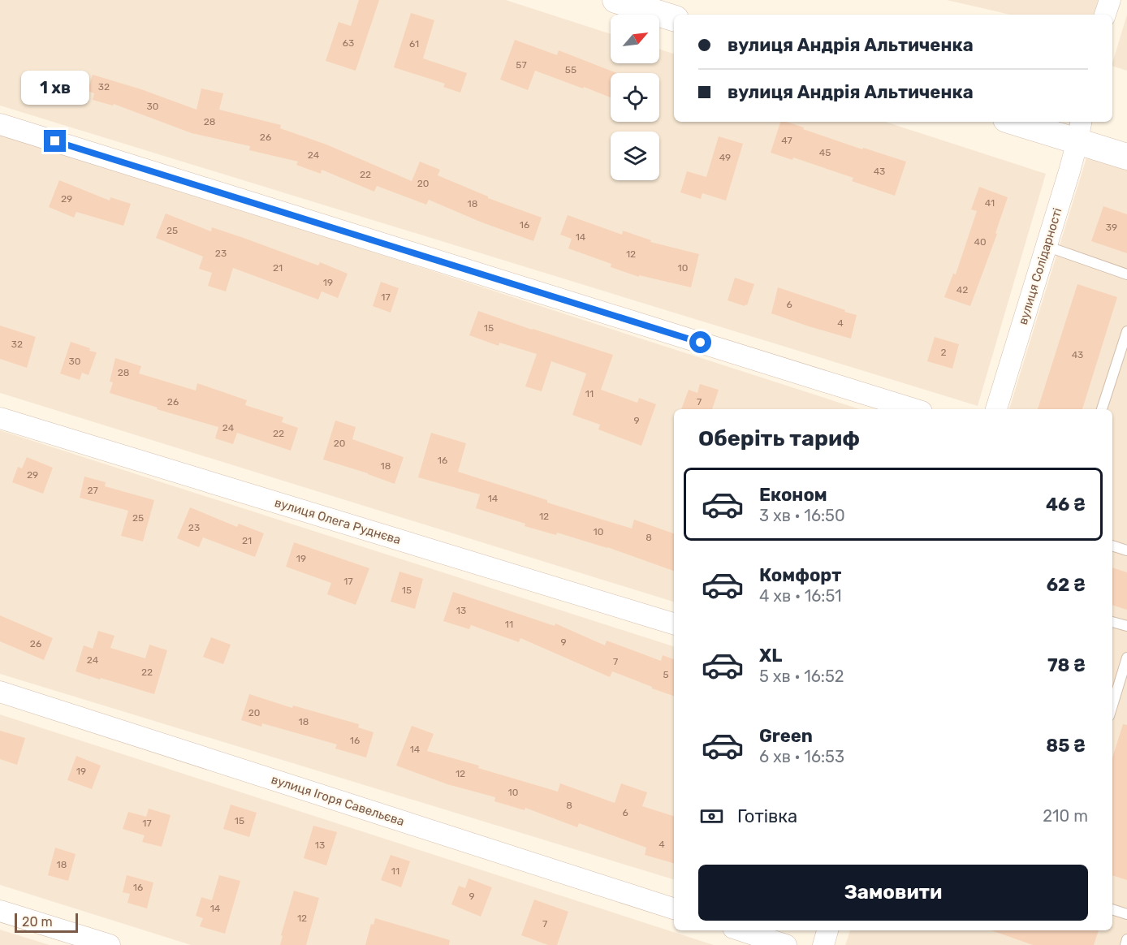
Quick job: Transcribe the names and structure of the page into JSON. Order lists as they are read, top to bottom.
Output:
{
  "streets": {
    "street": ["вулиця Солідарності", "вулиця Олега Руднєва", "вулиця Ігоря Савельєва"]
  },
  "house_numbers": [
    "63",
    "61",
    "57",
    "55",
    "32",
    "30",
    "28",
    "26",
    "47",
    "45",
    "24",
    "49",
    "43",
    "22",
    "20",
    "29",
    "41",
    "18",
    "16",
    "39",
    "25",
    "14",
    "40",
    "23",
    "12",
    "21",
    "10",
    "19",
    "42",
    "17",
    "6",
    "4",
    "15",
    "32",
    "2",
    "43",
    "30",
    "28",
    "11",
    "26",
    "7",
    "9",
    "24",
    "22",
    "20",
    "16",
    "18",
    "29",
    "27",
    "14",
    "12",
    "25",
    "23",
    "10",
    "8",
    "21",
    "19",
    "17",
    "15",
    "13",
    "11",
    "9",
    "26",
    "24",
    "7",
    "22",
    "5",
    "20",
    "18",
    "16",
    "14",
    "19",
    "12",
    "10",
    "8",
    "6",
    "15",
    "17",
    "4",
    "13",
    "18",
    "11",
    "16",
    "9",
    "14",
    "12",
    "7"
  ],
  "scale_bar": "20 m",
  "north": "top right",
  "page": {
    "banner": ["вулиця Андрія Альтиченка", "вулиця Андрія Альтиченка"],
    "bubble": "1 хв",
    "heading": "Оберіть тариф",
    "list": [
      {
        "name": "Економ",
        "note": "3 хв · 16:50",
        "value": "46 ₴"
      },
      {
        "name": "Комфорт",
        "note": "4 хв · 16:51",
        "value": "62 ₴"
      },
      {
        "name": "XL",
        "note": "5 хв · 16:52",
        "value": "78 ₴"
      },
      {
        "name": "Green",
        "note": "6 хв · 16:53",
        "value": "85 ₴"
      }
    ],
    "pay": ["Готівка", "210 m"],
    "buttons": "Замовити",
    "scale": "20 m"
  }
}
